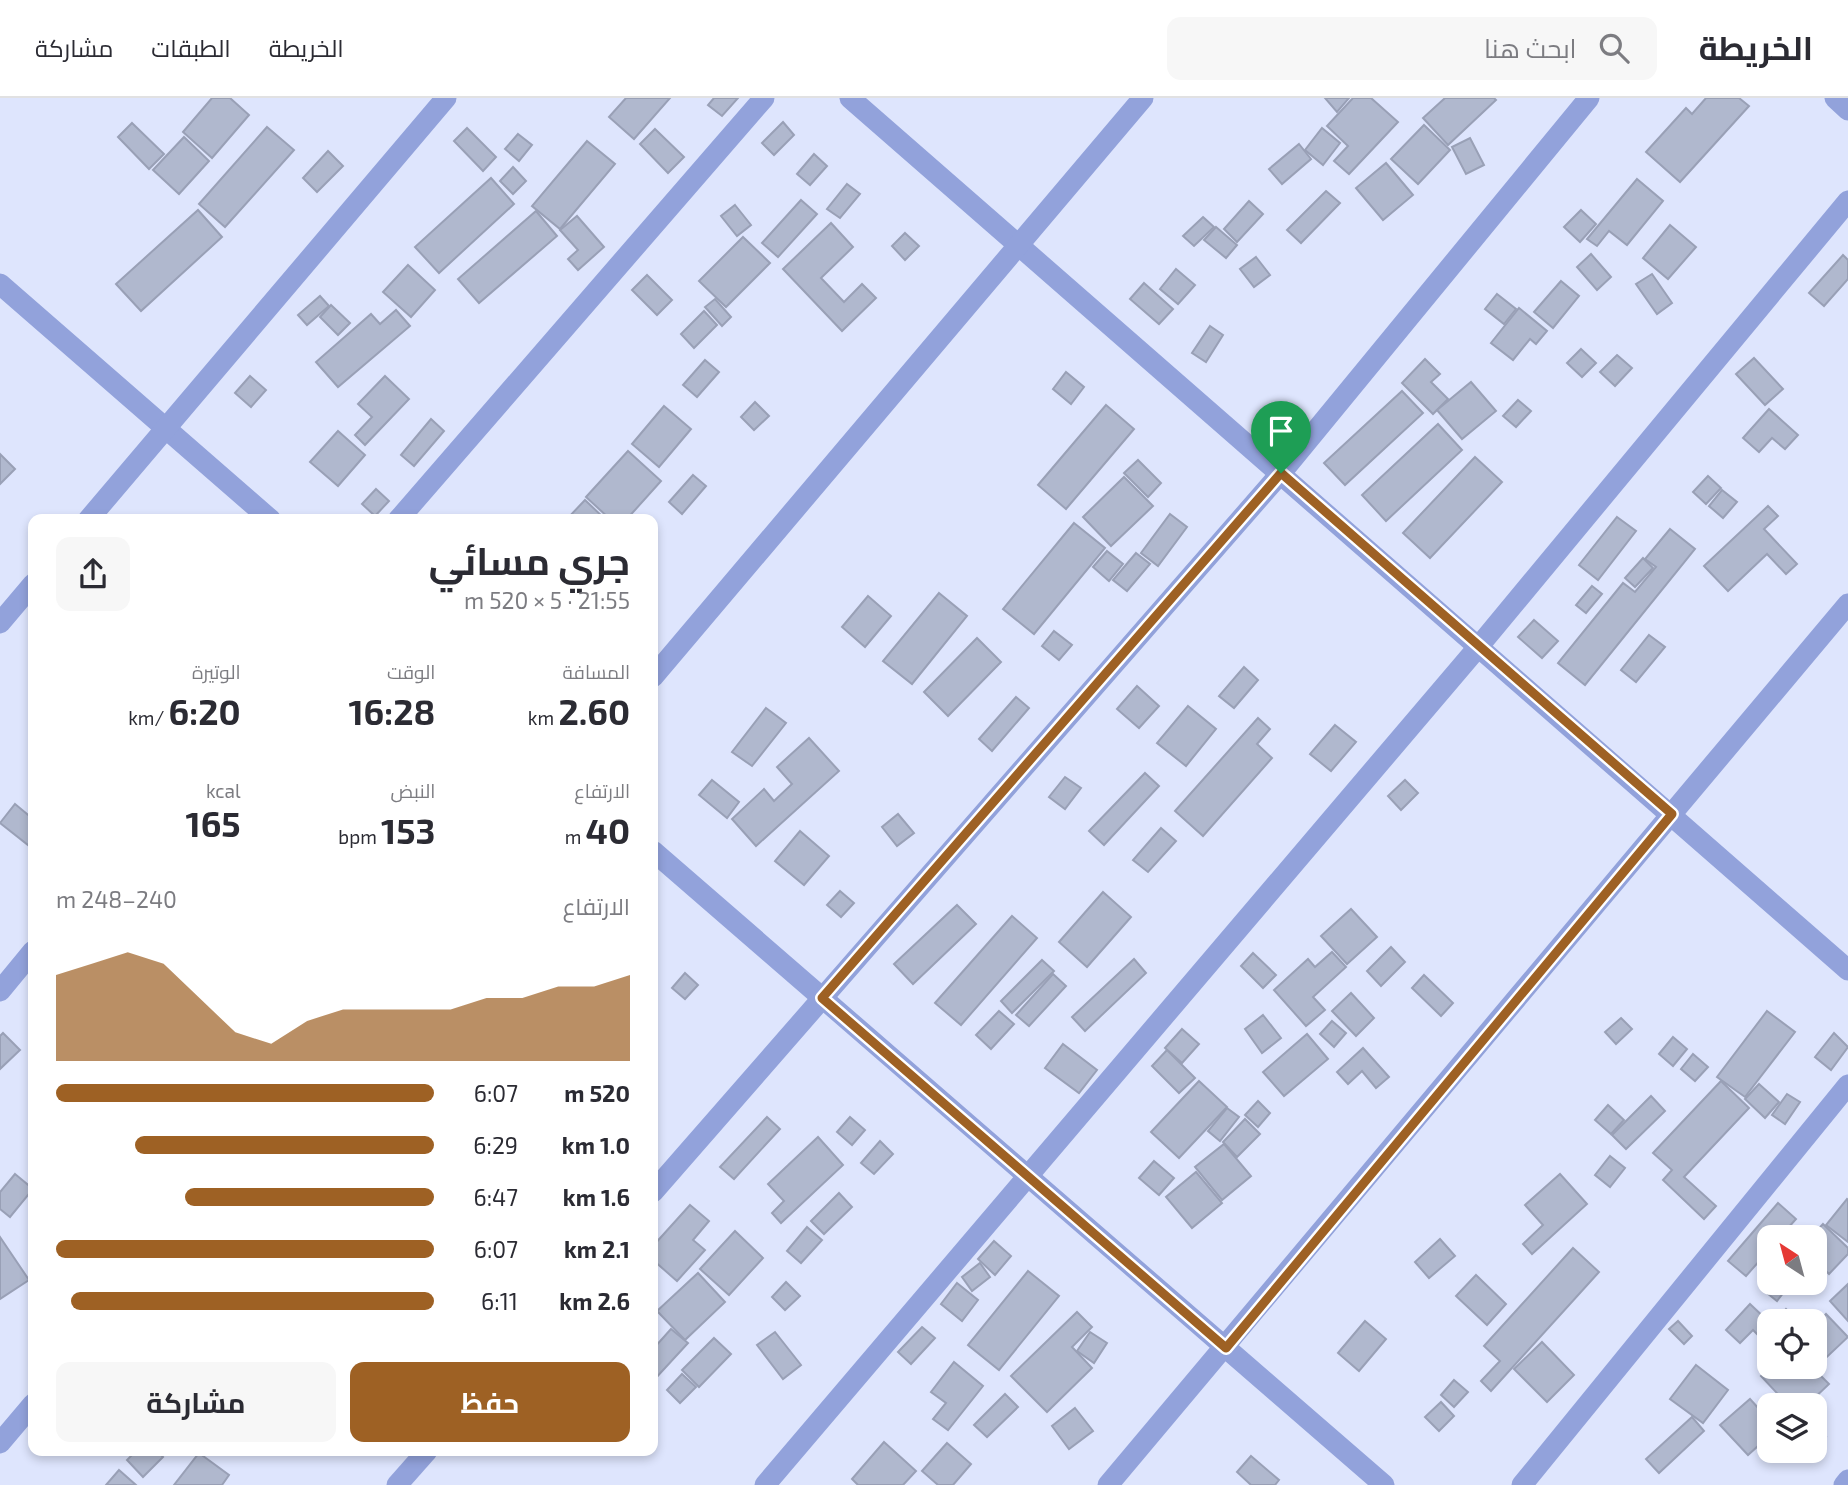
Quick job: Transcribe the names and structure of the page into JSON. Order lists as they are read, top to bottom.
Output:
{
  "north": "top left",
  "page": {
    "header": "الخريطة",
    "search": "ابحث هنا",
    "nav": ["الخريطة", "الطبقات", "مشاركة"],
    "heading": ["جري مسائي", "21:55 · 5 × 520 m"],
    "stats": [
      ["المسافة", "2.60 km"],
      ["الوقت", "16:28"],
      ["الوتيرة", "6:20 /km"],
      ["الارتفاع", "40 m"],
      ["النبض", "153 bpm"],
      ["kcal", "165"]
    ],
    "chart": ["الارتفاع", "240–248 m"],
    "list": [
      {
        "name": "520 m",
        "note": "6:07"
      },
      {
        "name": "1.0 km",
        "note": "6:29"
      },
      {
        "name": "1.6 km",
        "note": "6:47"
      },
      {
        "name": "2.1 km",
        "note": "6:07"
      },
      {
        "name": "2.6 km",
        "note": "6:11"
      }
    ],
    "buttons": ["حفظ", "مشاركة"]
  }
}
